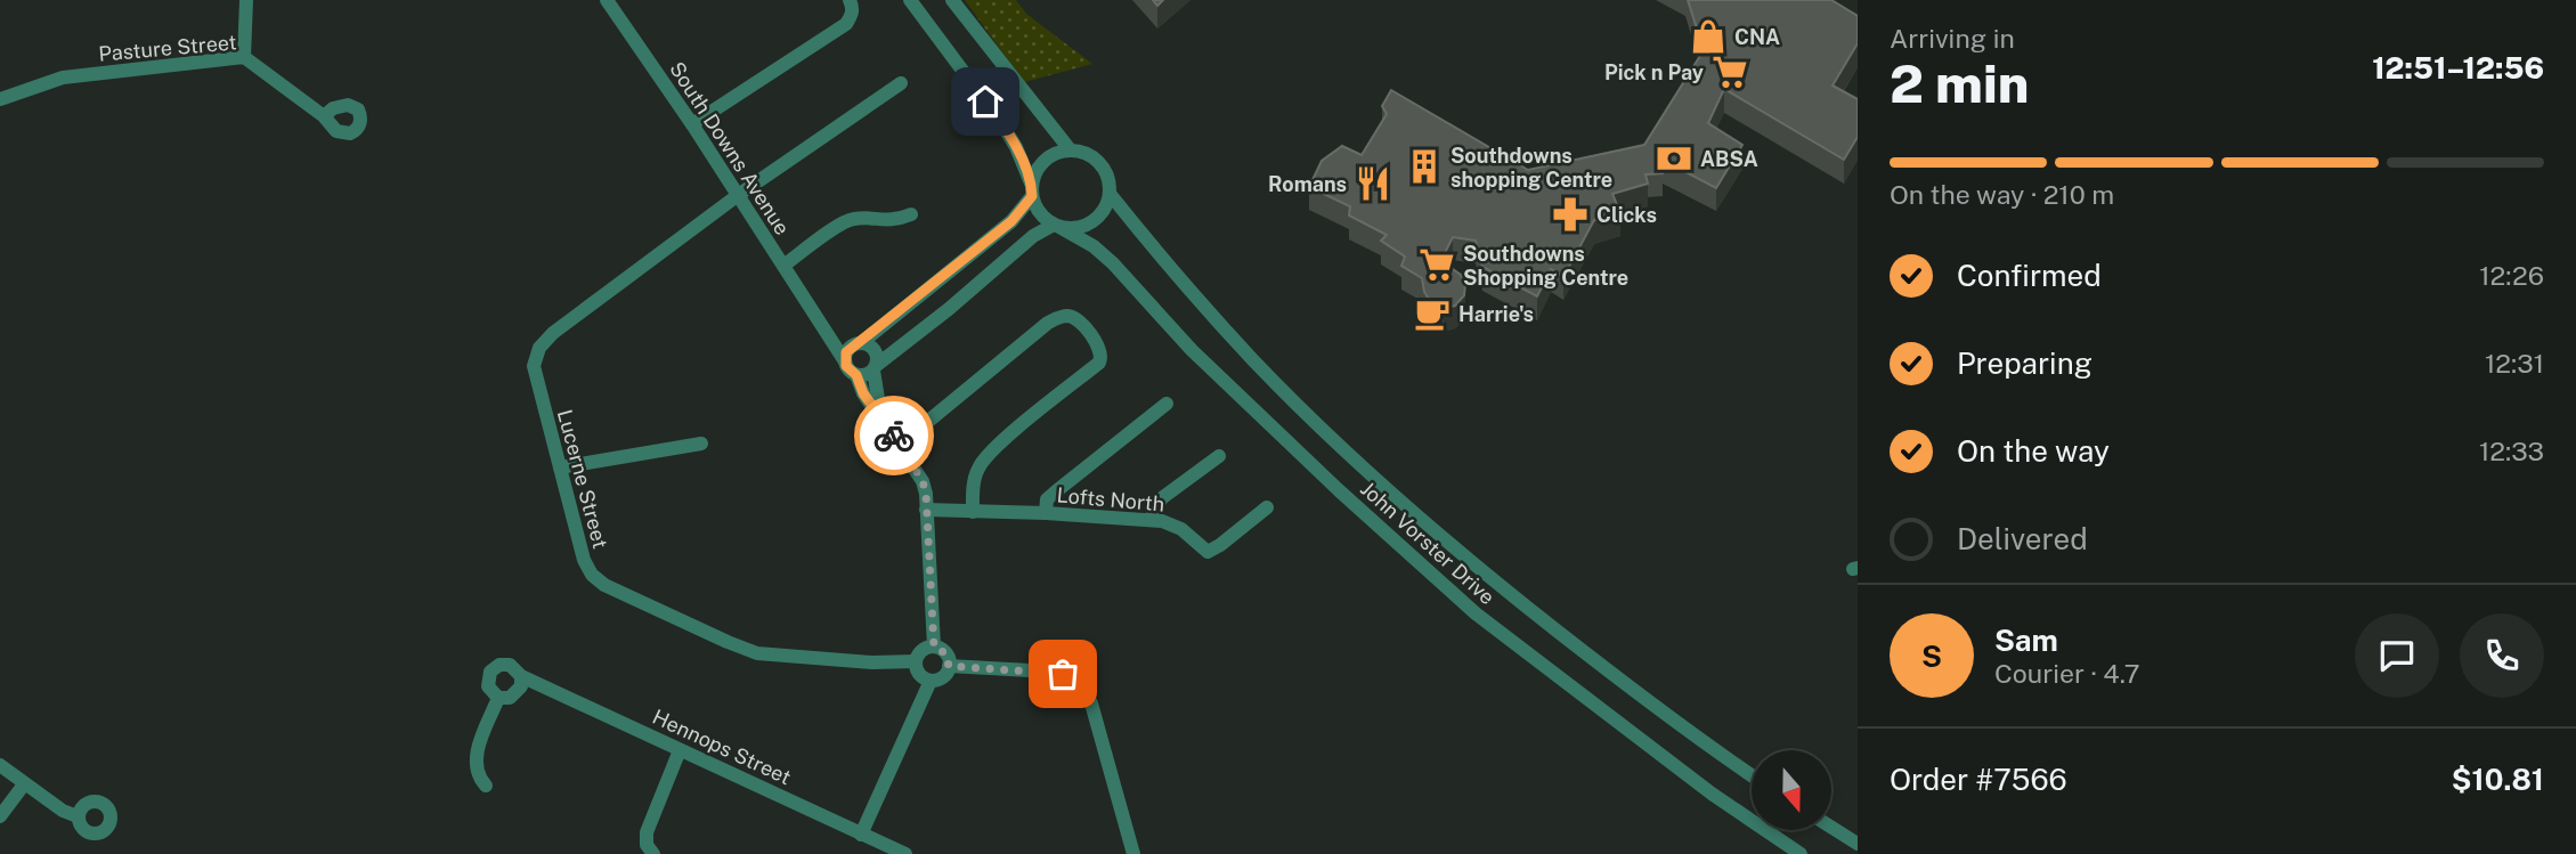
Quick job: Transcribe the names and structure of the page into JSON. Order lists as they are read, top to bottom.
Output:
{
  "streets": {
    "street": [
      "Pasture Street",
      "South Downs Avenue",
      "Lucerne Street",
      "Lofts North",
      "John Vorster Drive",
      "Hennops Street"
    ]
  },
  "crossings": [
    ["South Downs Avenue", "Lucerne Street"]
  ],
  "places": {
    "shop": ["CNA"],
    "supermarket": ["Pick n Pay", "Southdowns Shopping Centre"],
    "bank": ["ABSA"],
    "building": ["Southdowns shopping Centre"],
    "restaurant": ["Romans"],
    "pharmacy": ["Clicks"],
    "cafe": ["Harrie's"]
  },
  "north": "bottom",
  "page": {
    "heading": ["2 min", "Arriving in", "12:51–12:56"],
    "panel": [
      "Sam",
      "Courier · 4.7",
      "Order #7566",
      "$10.81"
    ],
    "bar": "On the way · 210 m",
    "list": [
      ["Confirmed", "12:26"],
      ["Preparing", "12:31"],
      ["On the way", "12:33"],
      "Delivered"
    ],
    "round": "S"
  }
}
